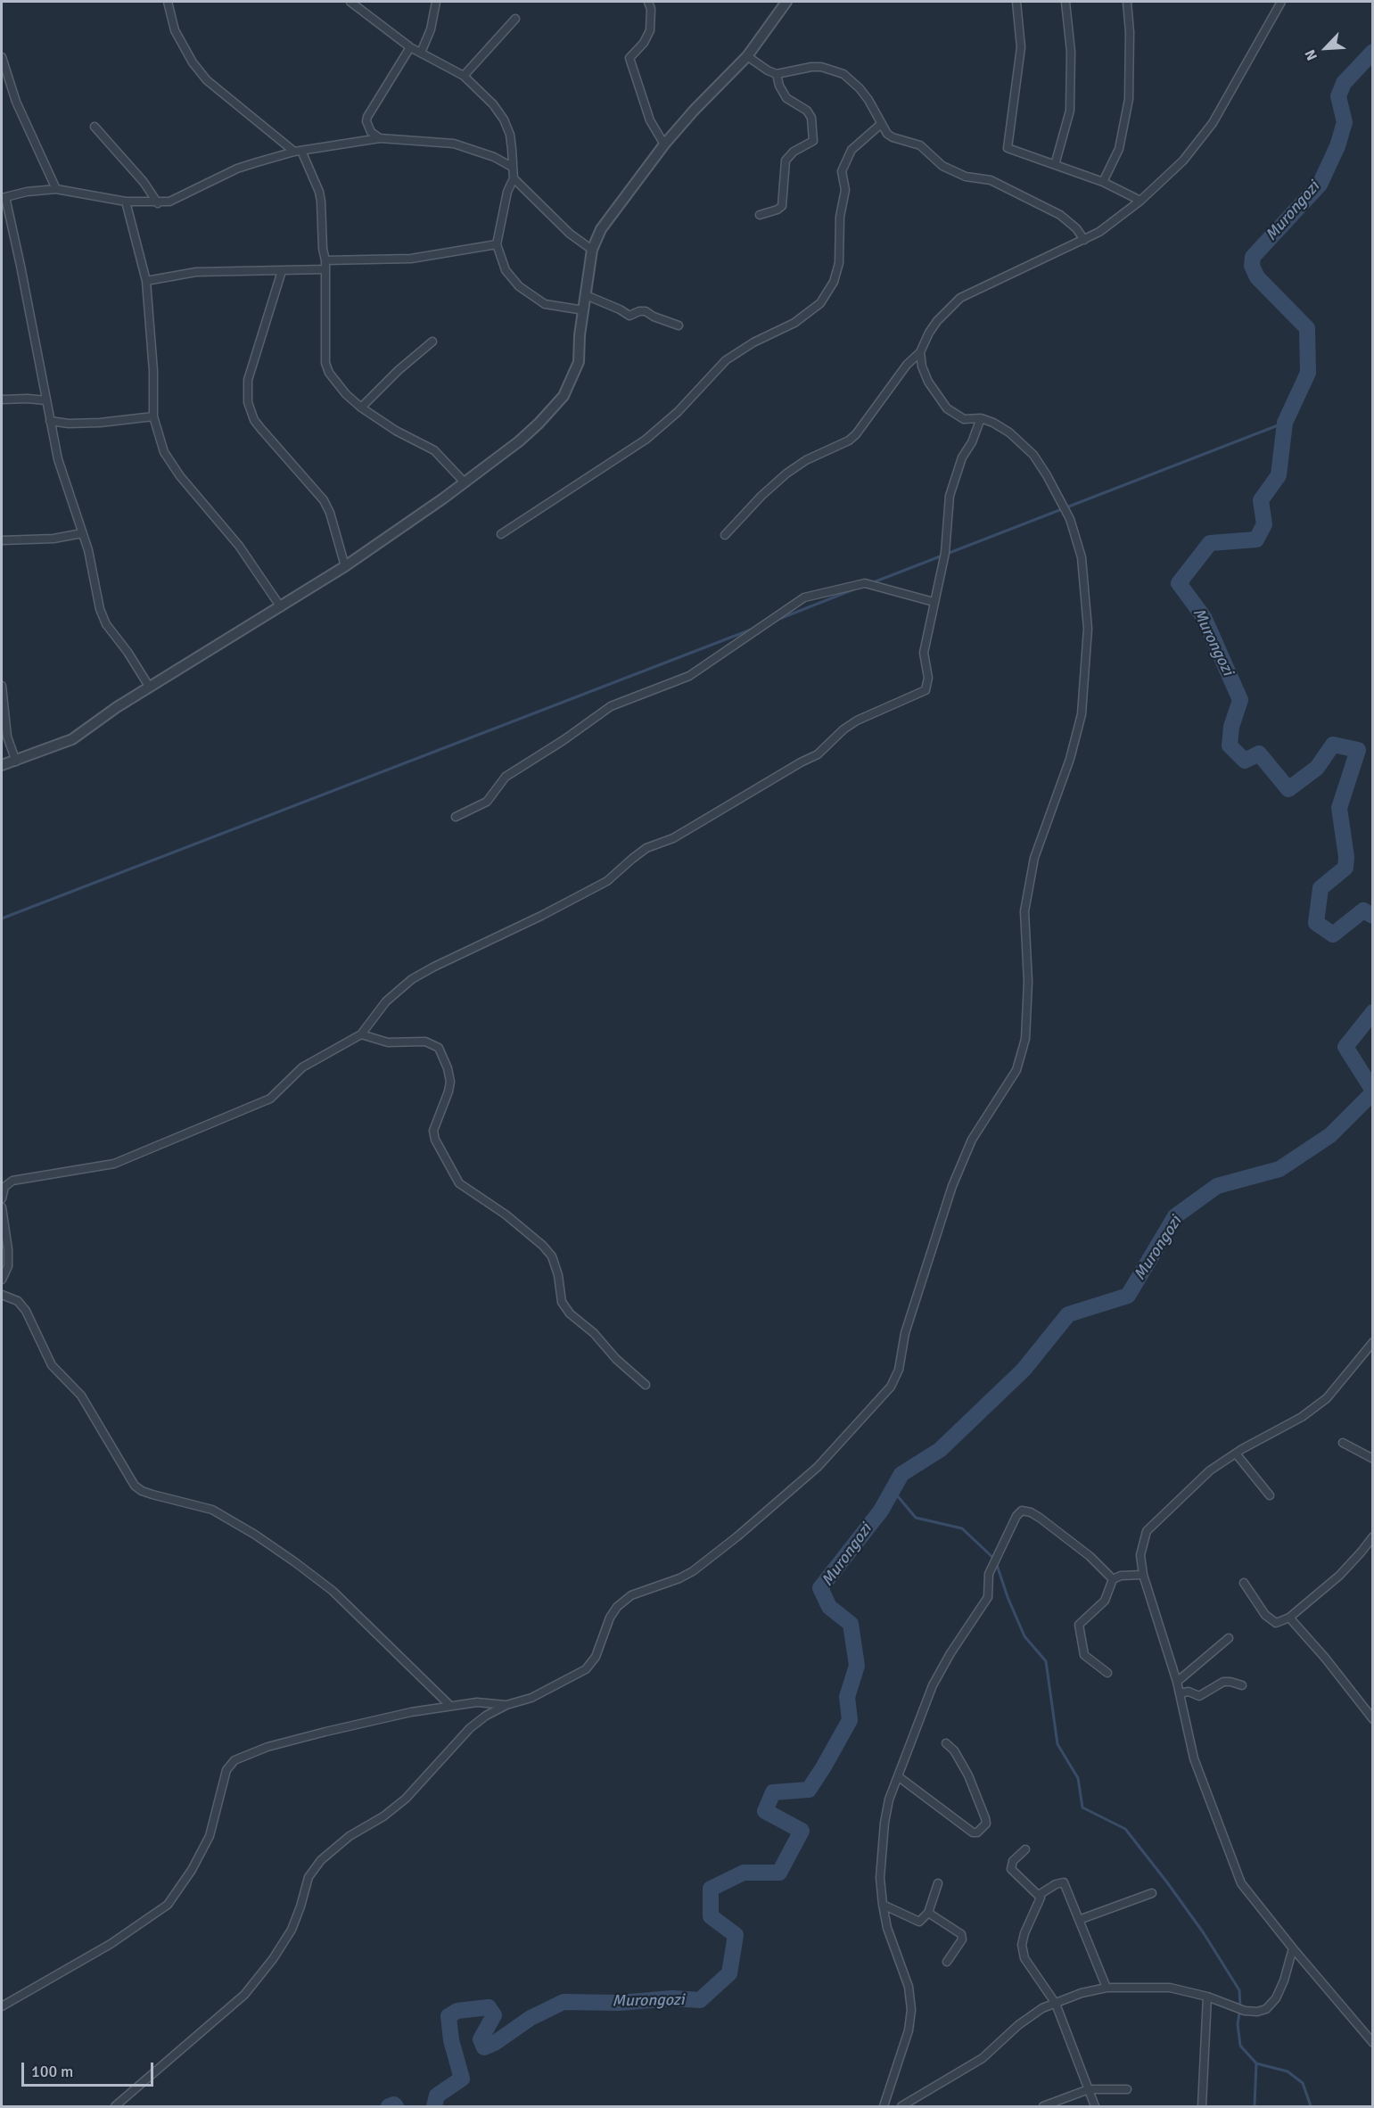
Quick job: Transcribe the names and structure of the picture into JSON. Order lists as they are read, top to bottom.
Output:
{
  "water": ["Murongozi"],
  "scale_bar": "100 m",
  "north": "bottom left"
}
